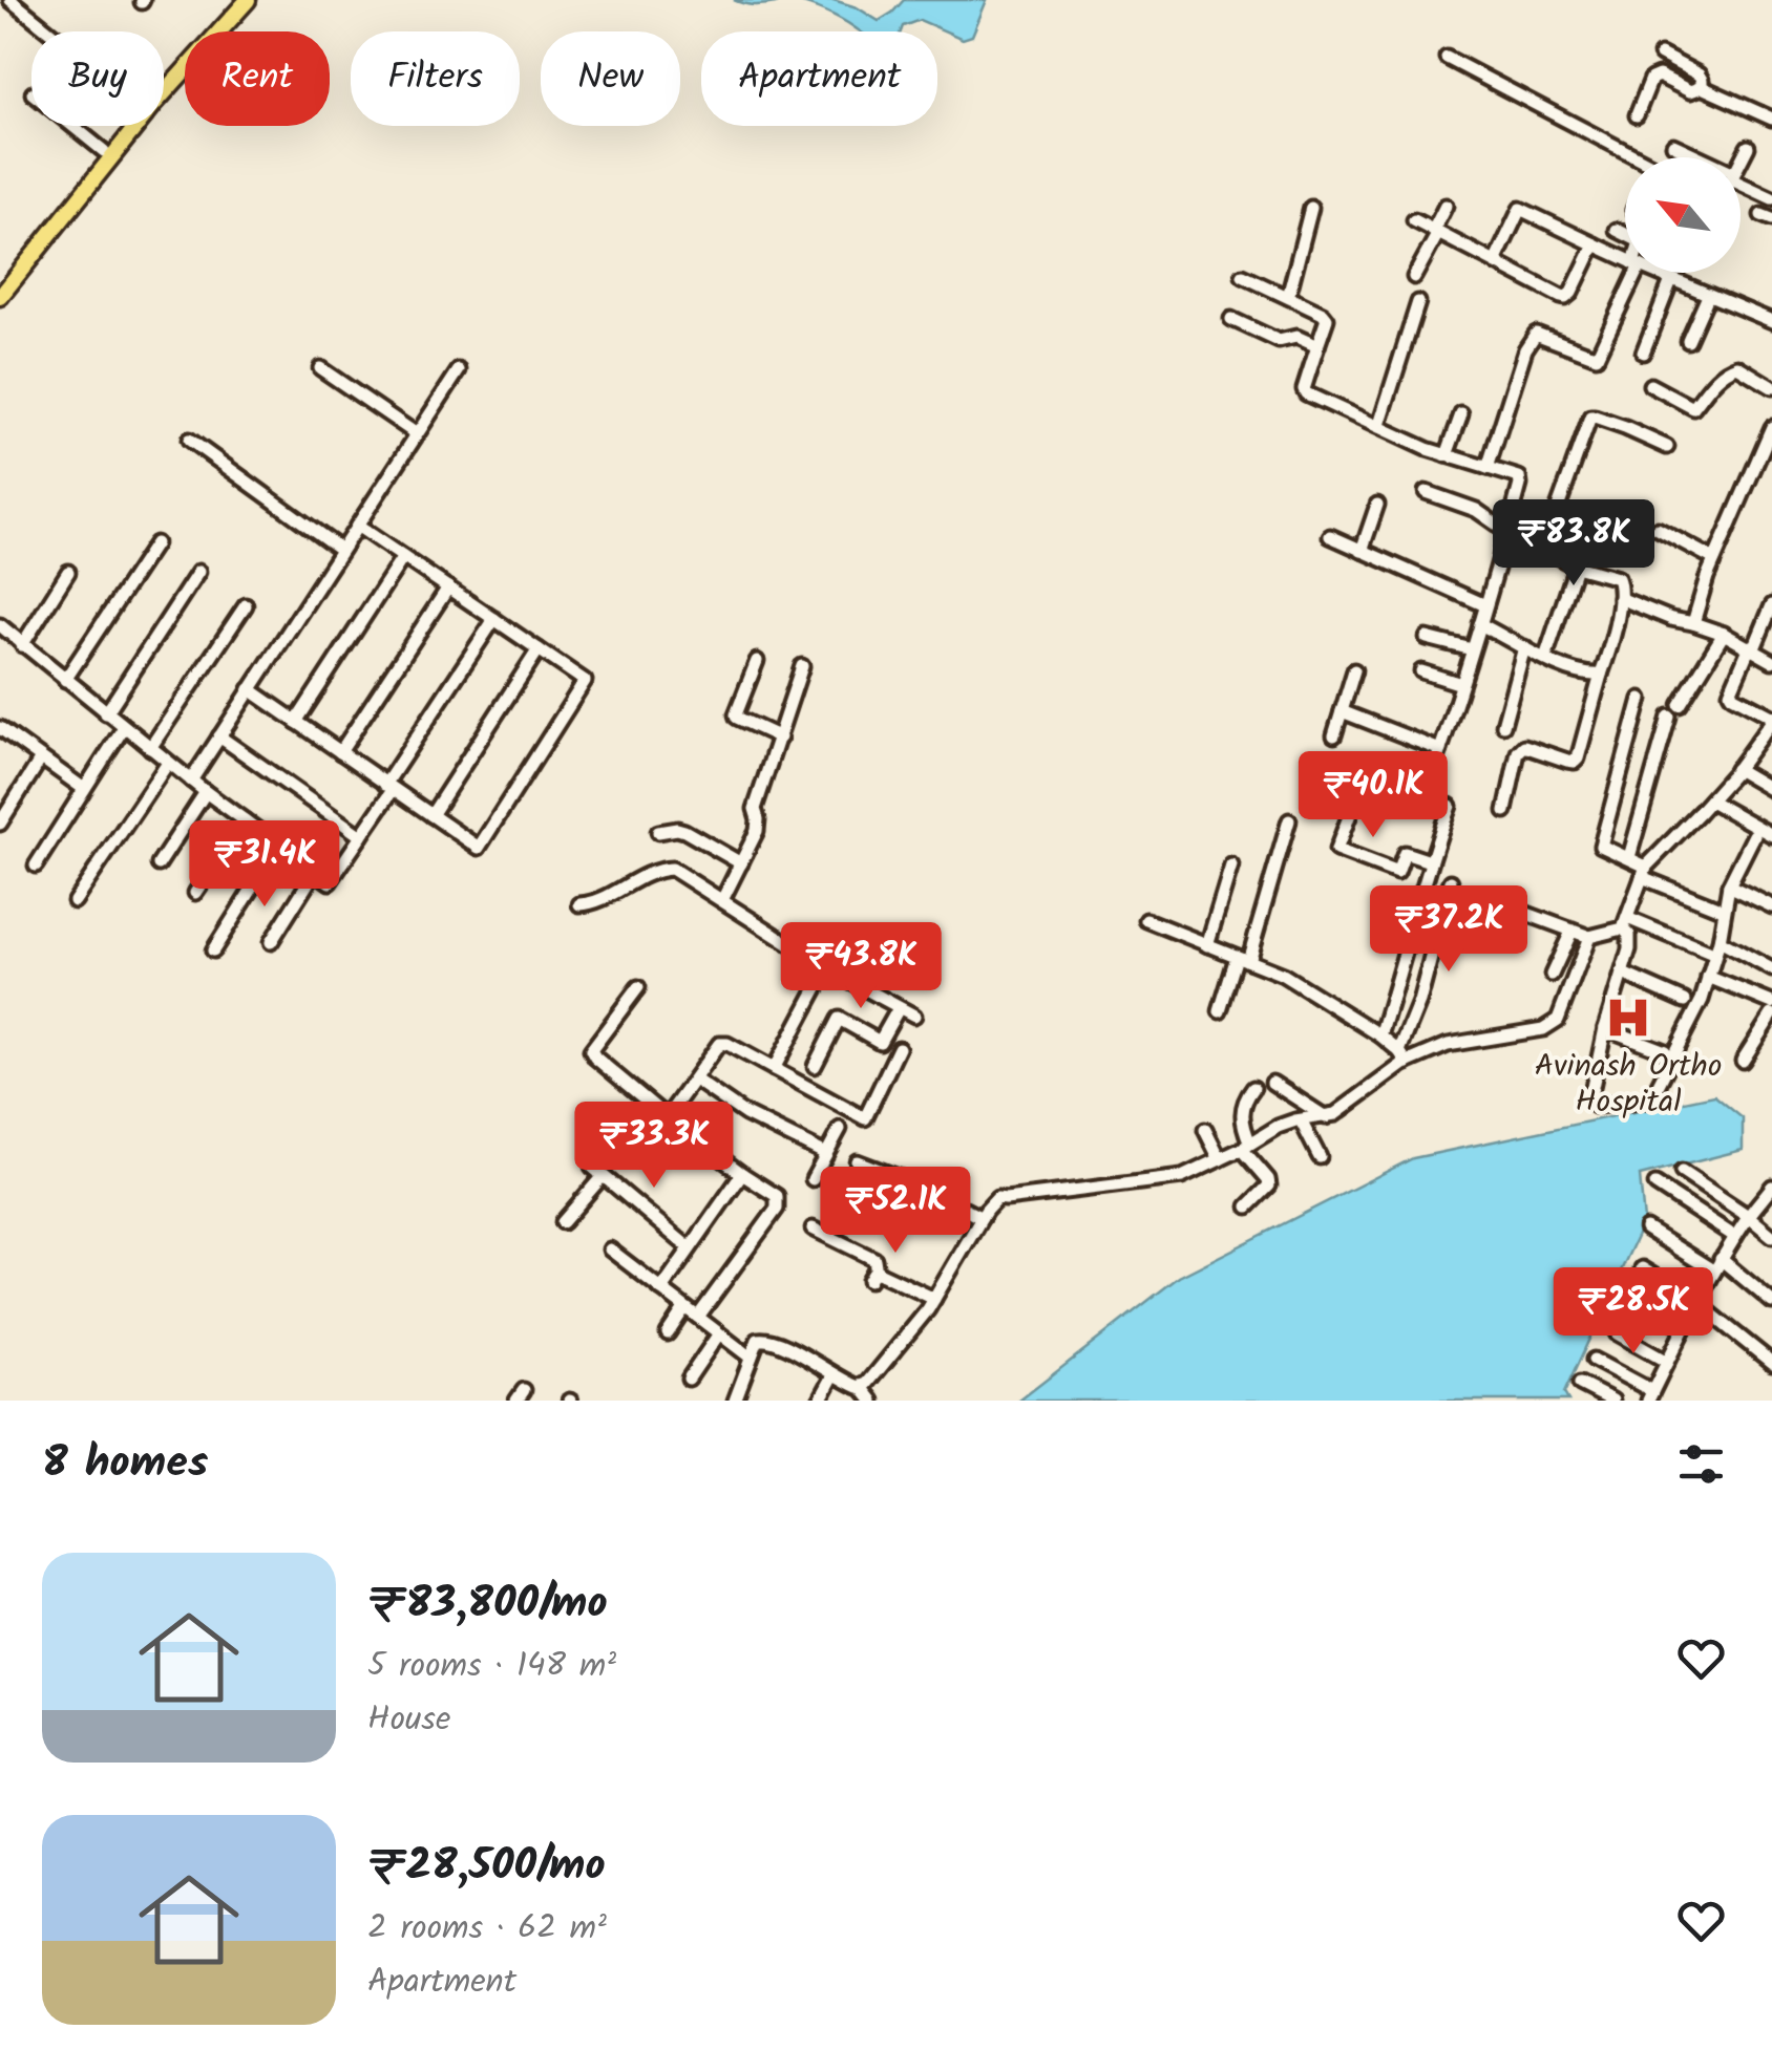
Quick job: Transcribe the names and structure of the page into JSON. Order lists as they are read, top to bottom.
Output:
{
  "places": {
    "hospital": ["Avinash Ortho Hospital"]
  },
  "north": "top left",
  "page": {
    "chip": [
      "Buy",
      "Rent",
      "Filters",
      "New",
      "Apartment"
    ],
    "price": [
      "₹83.8K",
      "₹40.1K",
      "₹31.4K",
      "₹37.2K",
      "₹43.8K",
      "₹33.3K",
      "₹52.1K",
      "₹28.5K"
    ],
    "heading": "8 homes",
    "list": [
      {
        "name": "₹83,800/mo",
        "note": "5 rooms · 148 m² · House"
      },
      {
        "name": "₹28,500/mo",
        "note": "2 rooms · 62 m² · Apartment"
      }
    ]
  }
}
